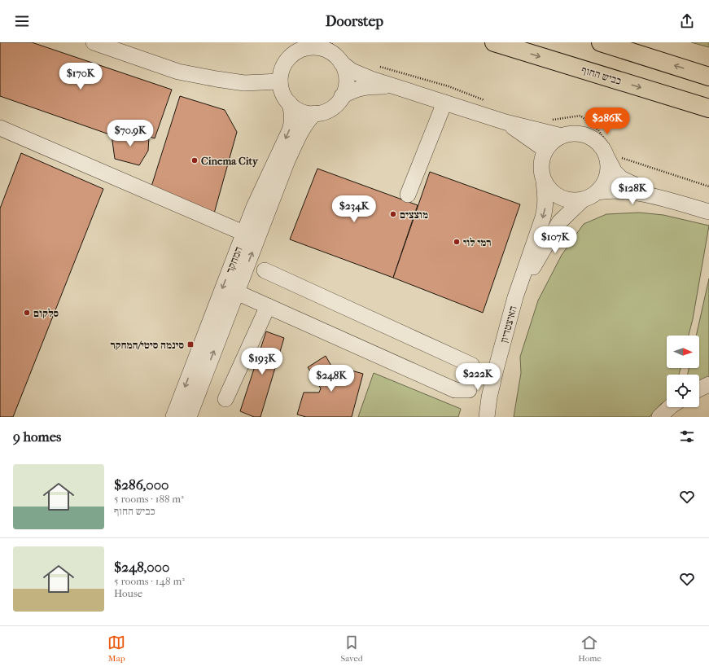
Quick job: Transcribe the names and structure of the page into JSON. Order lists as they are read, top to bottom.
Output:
{
  "streets": {
    "highway": ["כביש החוף"],
    "street": ["המחקר", "האיצטדיון"]
  },
  "places": {
    "other": [
      "Cinema City",
      "מוצצים",
      "רמי לוי",
      "סלקום"
    ],
    "transit": ["סינמה סיטי/המחקר"]
  },
  "north": "right",
  "page": {
    "header": "Doorstep",
    "price": [
      "$170K",
      "$286K",
      "$70.9K",
      "$128K",
      "$234K",
      "$107K",
      "$193K",
      "$222K",
      "$248K"
    ],
    "heading": "9 homes",
    "list": [
      {
        "name": "$286,000",
        "note": "5 rooms · 188 m² · כביש החוף"
      },
      {
        "name": "$248,000",
        "note": "5 rooms · 148 m² · House"
      }
    ],
    "tabs": ["Map", "Saved", "Home"]
  }
}
